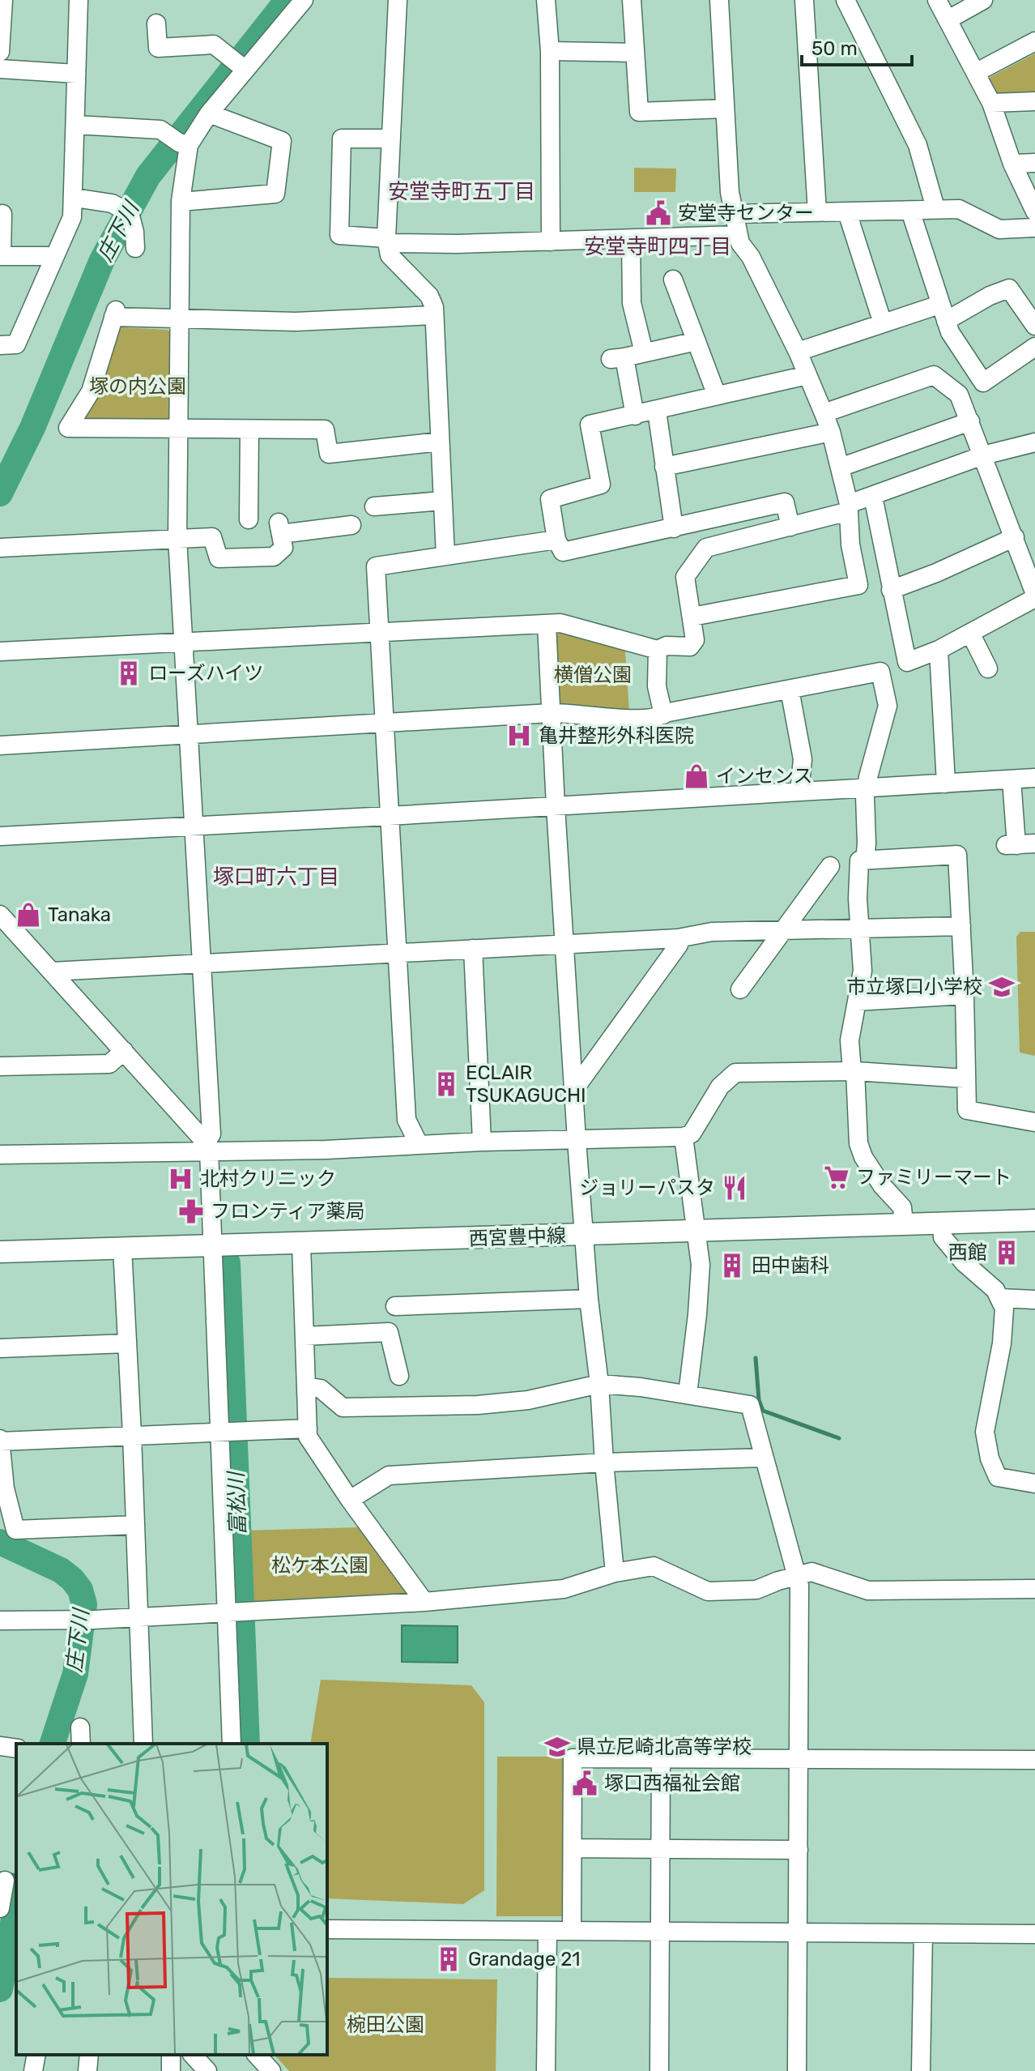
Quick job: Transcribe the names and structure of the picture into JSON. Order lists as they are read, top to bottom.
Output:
{
  "streets": {
    "main road": ["西宮豊中線"]
  },
  "districts": ["安堂寺町五丁目", "安堂寺町四丁目", "塚口町六丁目"],
  "water": ["庄下川", "富松川"],
  "parks": [
    "塚の内公園",
    "横僧公園",
    "松ケ本公園",
    "椀田公園"
  ],
  "places": {
    "public building": ["安堂寺センター", "塚口西福祉会館"],
    "building": [
      "ローズハイツ",
      "ECLAIR TSUKAGUCHI",
      "西館",
      "田中歯科",
      "Grandage 21"
    ],
    "hospital": ["亀井整形外科医院", "北村クリニック"],
    "shop": ["インセンス", "Tanaka"],
    "school or university": ["市立塚口小学校", "県立尼崎北高等学校"],
    "supermarket": ["ファミリーマート"],
    "restaurant": ["ジョリーパスタ"],
    "pharmacy": ["フロンティア薬局"]
  },
  "scale_bar": "50 m"
}
